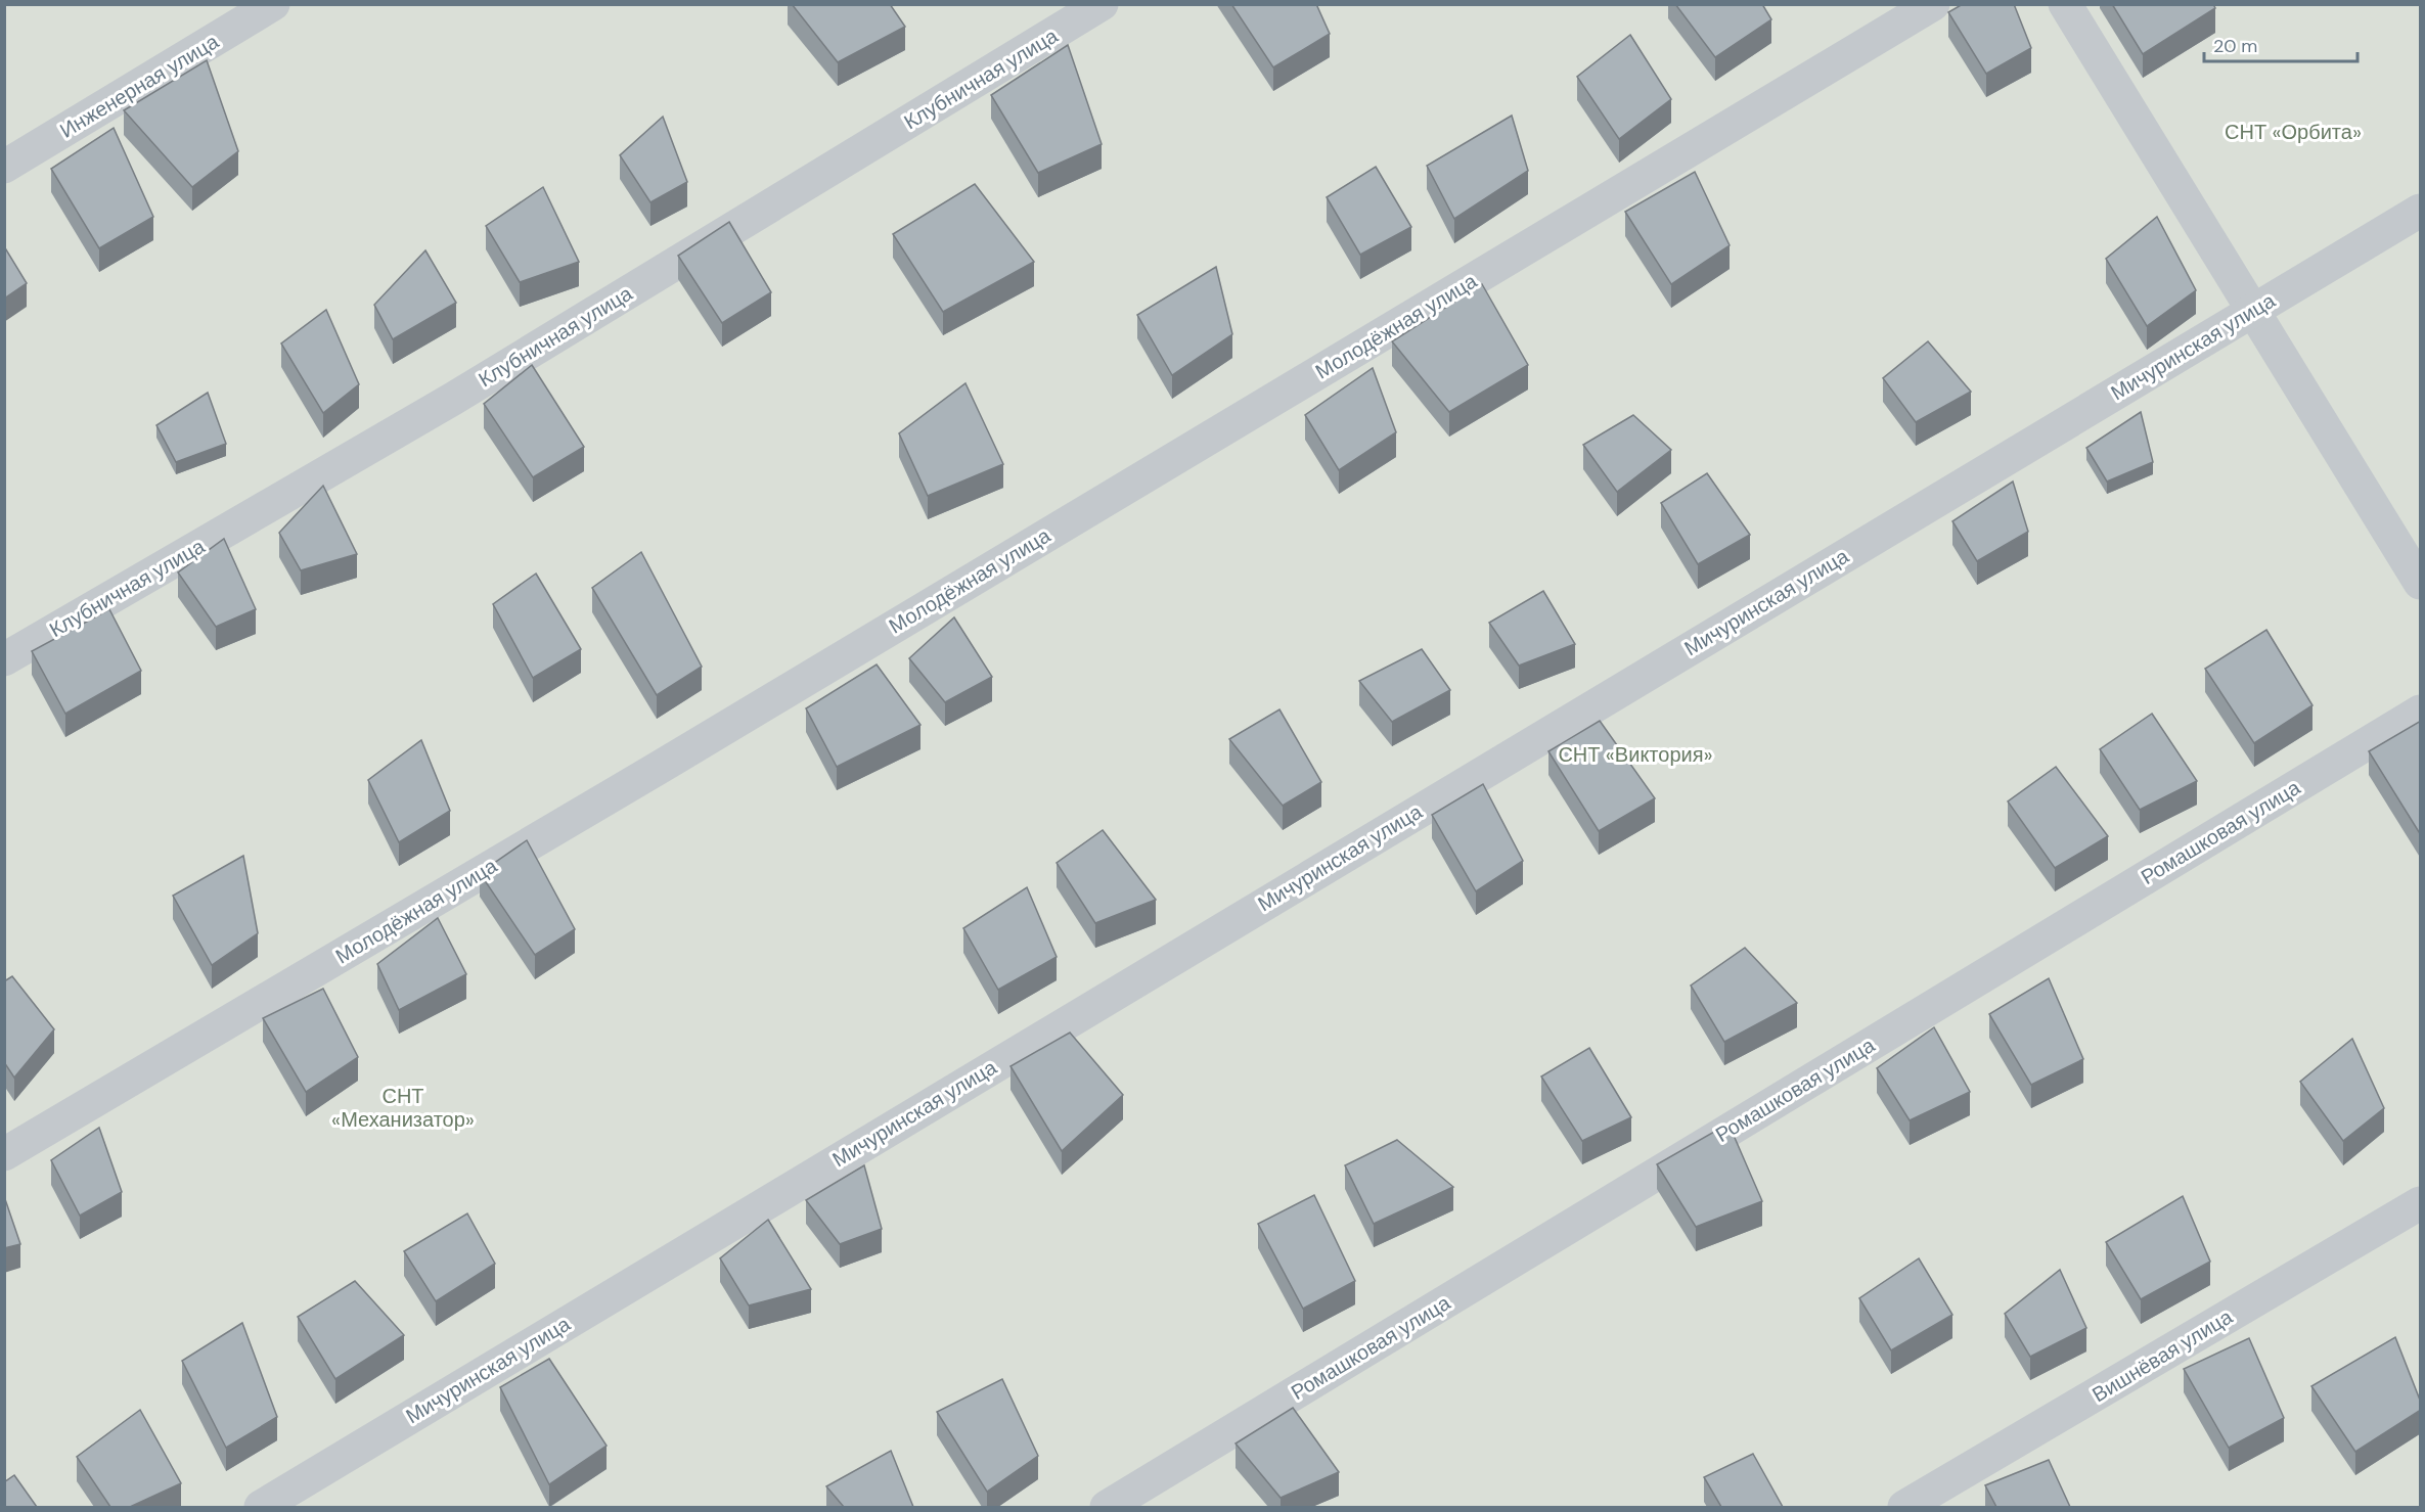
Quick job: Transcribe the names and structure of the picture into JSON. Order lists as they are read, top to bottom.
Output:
{
  "streets": {
    "street": [
      "Клубничная улица",
      "Инженерная улица",
      "Молодёжная улица",
      "Мичуринская улица",
      "Ромашковая улица",
      "Вишнёвая улица"
    ]
  },
  "parks": ["СНТ «Орбита»", "СНТ «Виктория»", "СНТ «Механизатор»"],
  "scale_bar": "20 m"
}
